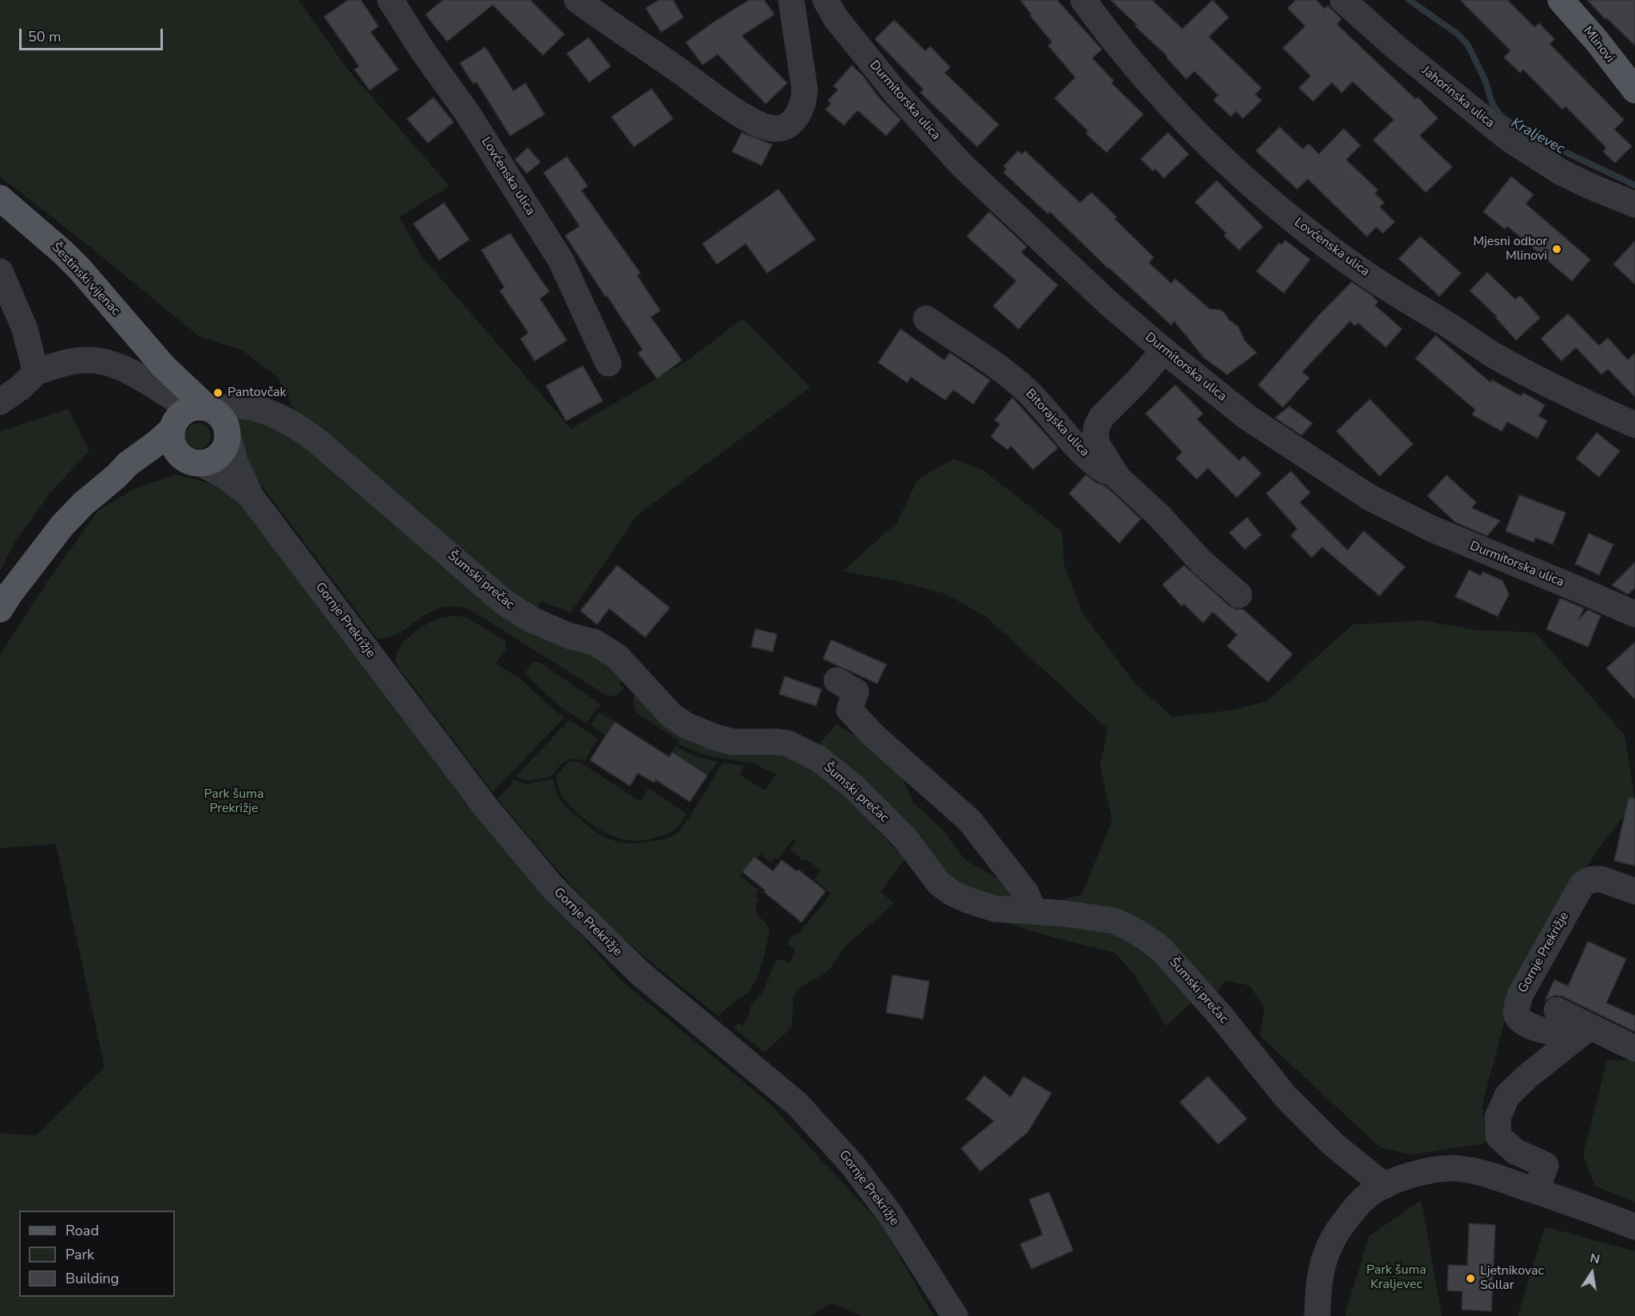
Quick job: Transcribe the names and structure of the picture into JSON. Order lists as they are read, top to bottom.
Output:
{
  "streets": {
    "main road": ["Mlinovi", "Šestinski vijenac"],
    "street": [
      "Jahorinska ulica",
      "Durmitorska ulica",
      "Lovćenska ulica",
      "Bitorajska ulica",
      "Šumski prečac",
      "Gornje Prekrižje"
    ]
  },
  "crossings": [
    ["Durmitorska ulica", "Bitorajska ulica"],
    ["Šestinski vijenac", "Šumski prečac"],
    ["Šestinski vijenac", "Gornje Prekrižje"],
    ["Šumski prečac", "Gornje Prekrižje"]
  ],
  "water": ["Kraljevec"],
  "parks": ["Park šuma Prekrižje", "Park šuma Kraljevec"],
  "places": ["Mjesni odbor Mlinovi", "Pantovčak", "Ljetnikovac Sollar"],
  "legend": ["Road", "Park", "Building"],
  "scale_bar": "50 m",
  "north": "top"
}
